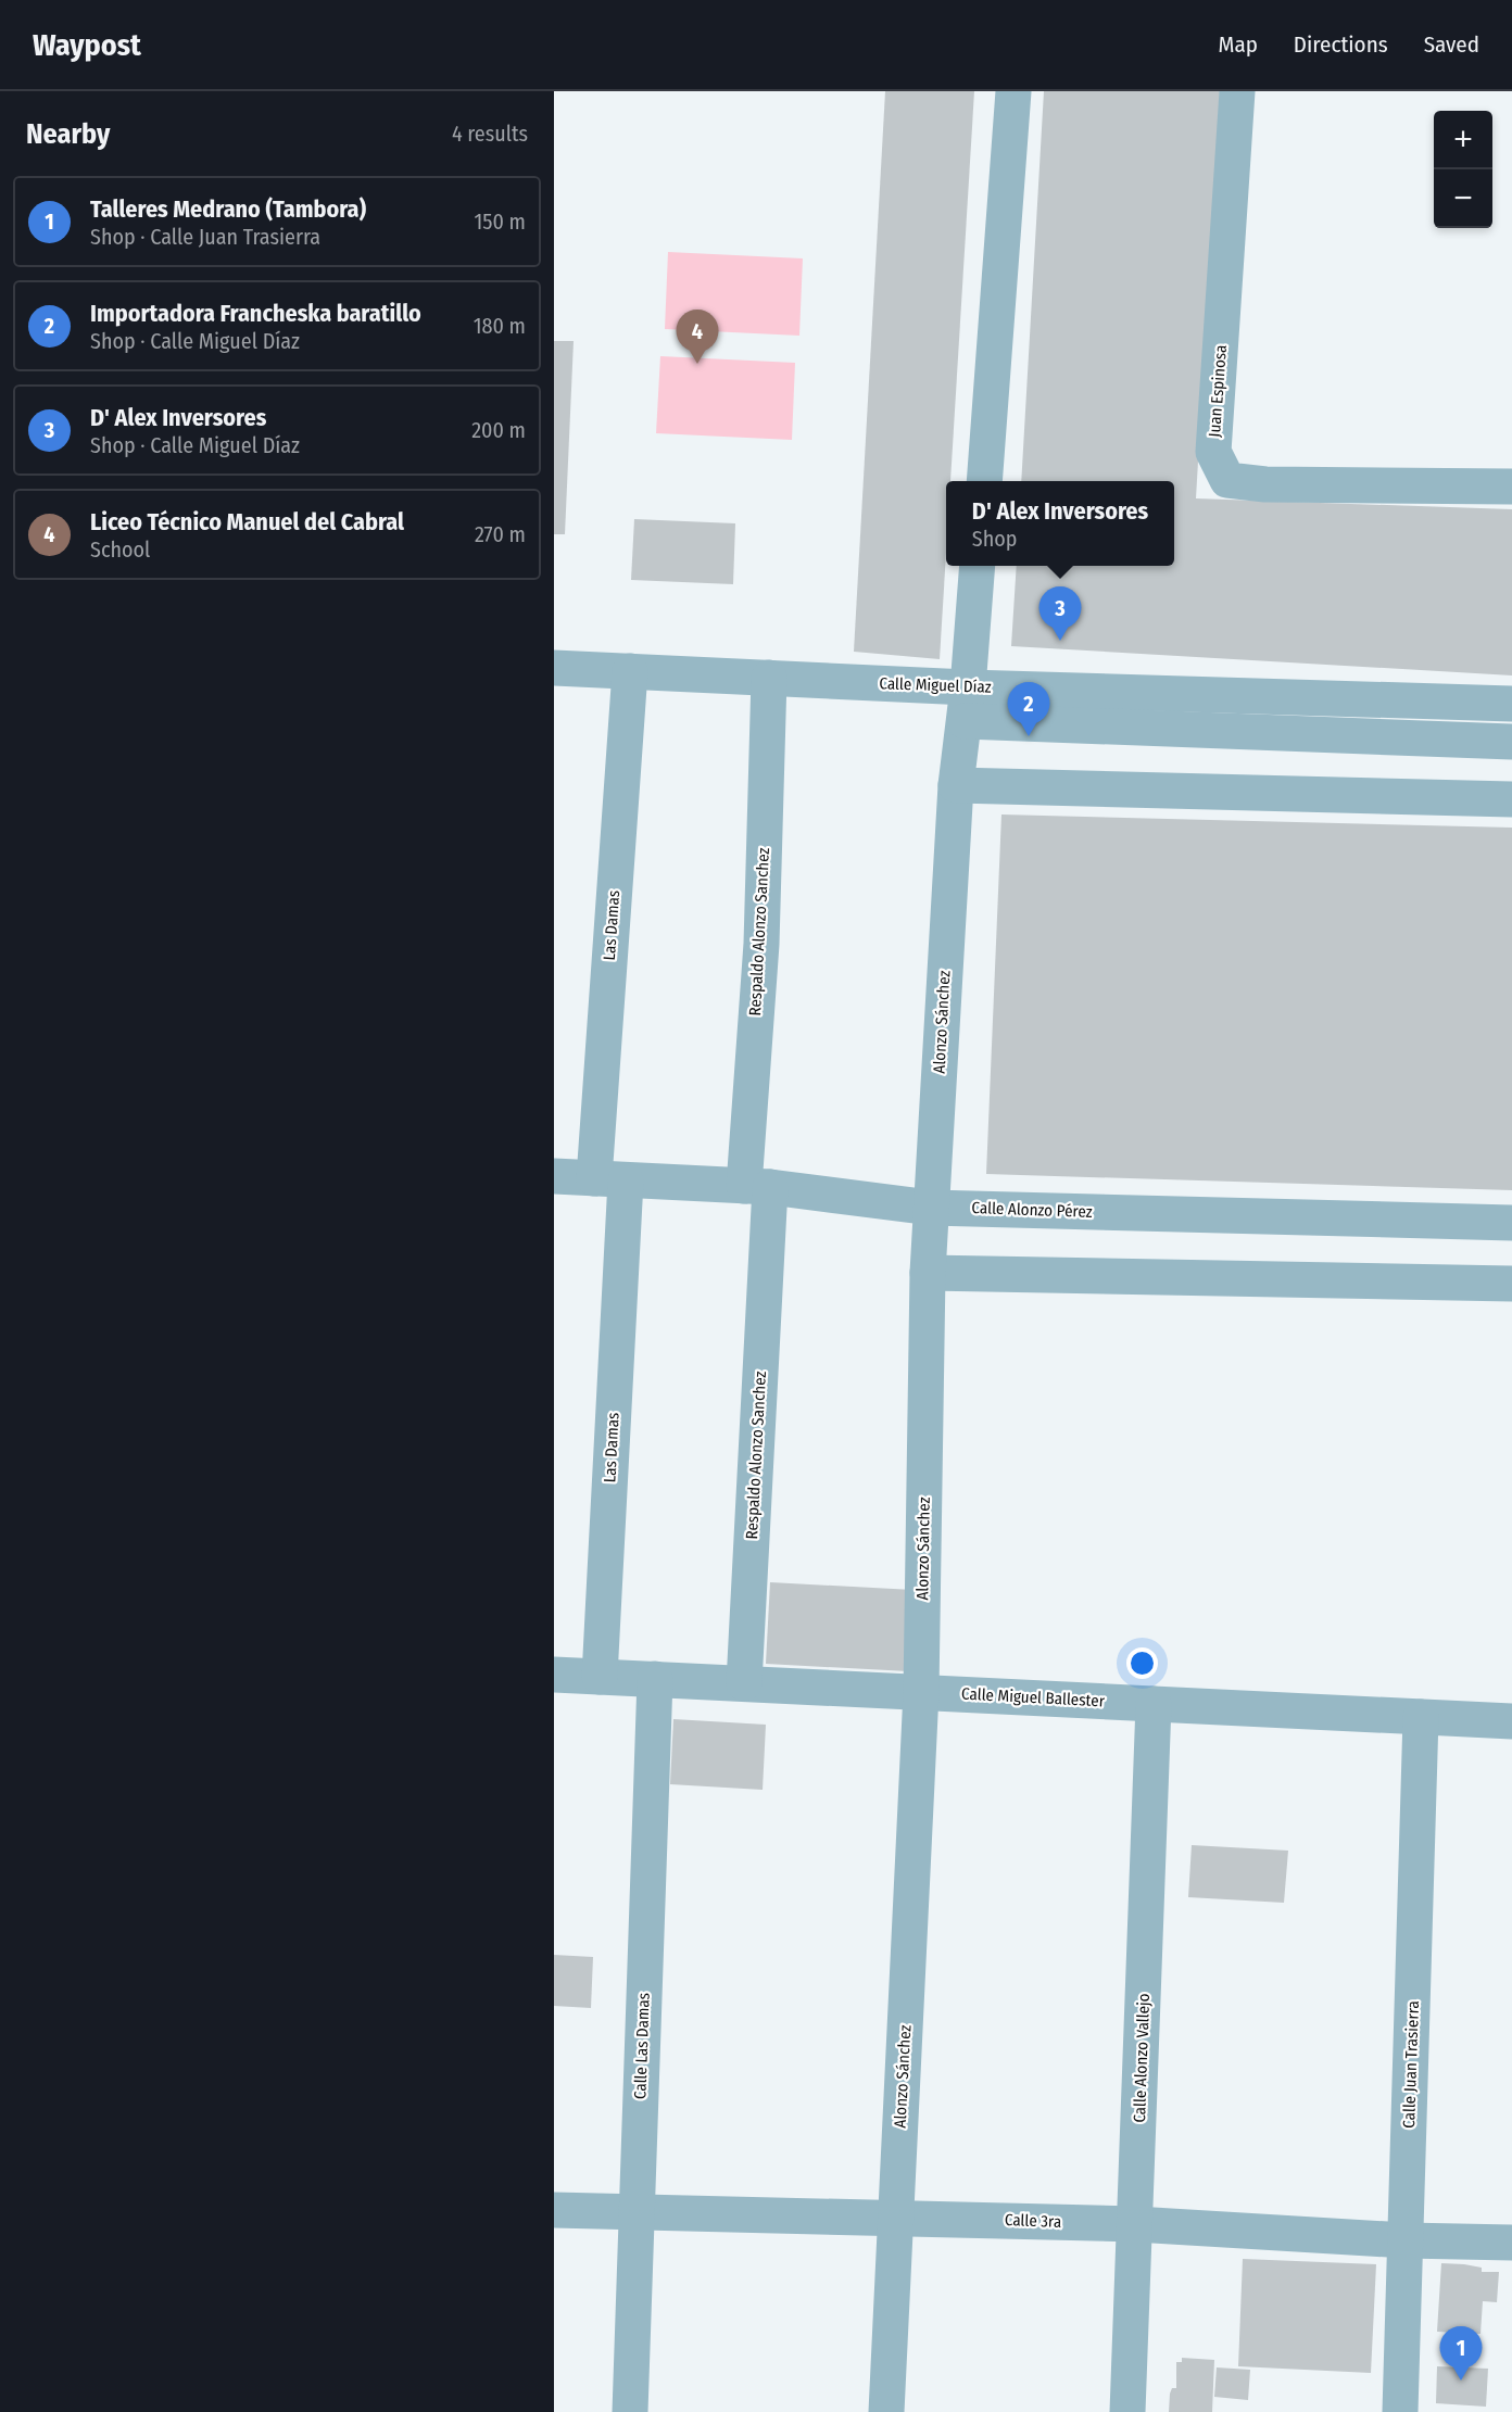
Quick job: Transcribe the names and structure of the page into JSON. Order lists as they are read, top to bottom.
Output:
{
  "streets": {
    "street": [
      "Juan Espinosa",
      "Calle Miguel Díaz",
      "Las Damas",
      "Respaldo Alonzo Sanchez",
      "Alonzo Sánchez",
      "Calle Alonzo Pérez",
      "Calle Miguel Ballester",
      "Calle Las Damas",
      "Calle Alonzo Vallejo",
      "Calle Juan Trasierra",
      "Calle 3ra"
    ]
  },
  "crossings": [
    ["Calle Miguel Díaz", "Las Damas"],
    ["Calle Miguel Díaz", "Respaldo Alonzo Sanchez"],
    ["Calle Miguel Díaz", "Alonzo Sánchez"],
    ["Las Damas", "Calle Alonzo Pérez"],
    ["Las Damas", "Calle Miguel Ballester"],
    ["Respaldo Alonzo Sanchez", "Calle Alonzo Pérez"],
    ["Respaldo Alonzo Sanchez", "Calle Miguel Ballester"],
    ["Alonzo Sánchez", "Calle Alonzo Pérez"],
    ["Alonzo Sánchez", "Calle Miguel Ballester"],
    ["Alonzo Sánchez", "Calle 3ra"],
    ["Calle Miguel Ballester", "Calle Las Damas"],
    ["Calle Miguel Ballester", "Calle Alonzo Vallejo"],
    ["Calle Miguel Ballester", "Calle Juan Trasierra"],
    ["Calle Las Damas", "Calle 3ra"],
    ["Calle Alonzo Vallejo", "Calle 3ra"],
    ["Calle Juan Trasierra", "Calle 3ra"]
  ],
  "page": {
    "header": "Waypost",
    "nav": ["Map", "Directions", "Saved"],
    "heading": ["Nearby", "4 results"],
    "map_buttons": ["+", "−"],
    "list": [
      {
        "mark": "1",
        "name": "Talleres Medrano (Tambora)",
        "note": "Shop · Calle Juan Trasierra",
        "value": "150 m"
      },
      {
        "mark": "2",
        "name": "Importadora Francheska baratillo",
        "note": "Shop · Calle Miguel Díaz",
        "value": "180 m"
      },
      {
        "mark": "3",
        "name": "D' Alex Inversores",
        "note": "Shop · Calle Miguel Díaz",
        "value": "200 m"
      },
      {
        "mark": "4",
        "name": "Liceo Técnico Manuel del Cabral",
        "note": "School",
        "value": "270 m"
      }
    ],
    "pins": [
      "4",
      "3",
      "2",
      "1"
    ],
    "popup": ["D' Alex Inversores", "Shop"]
  }
}
